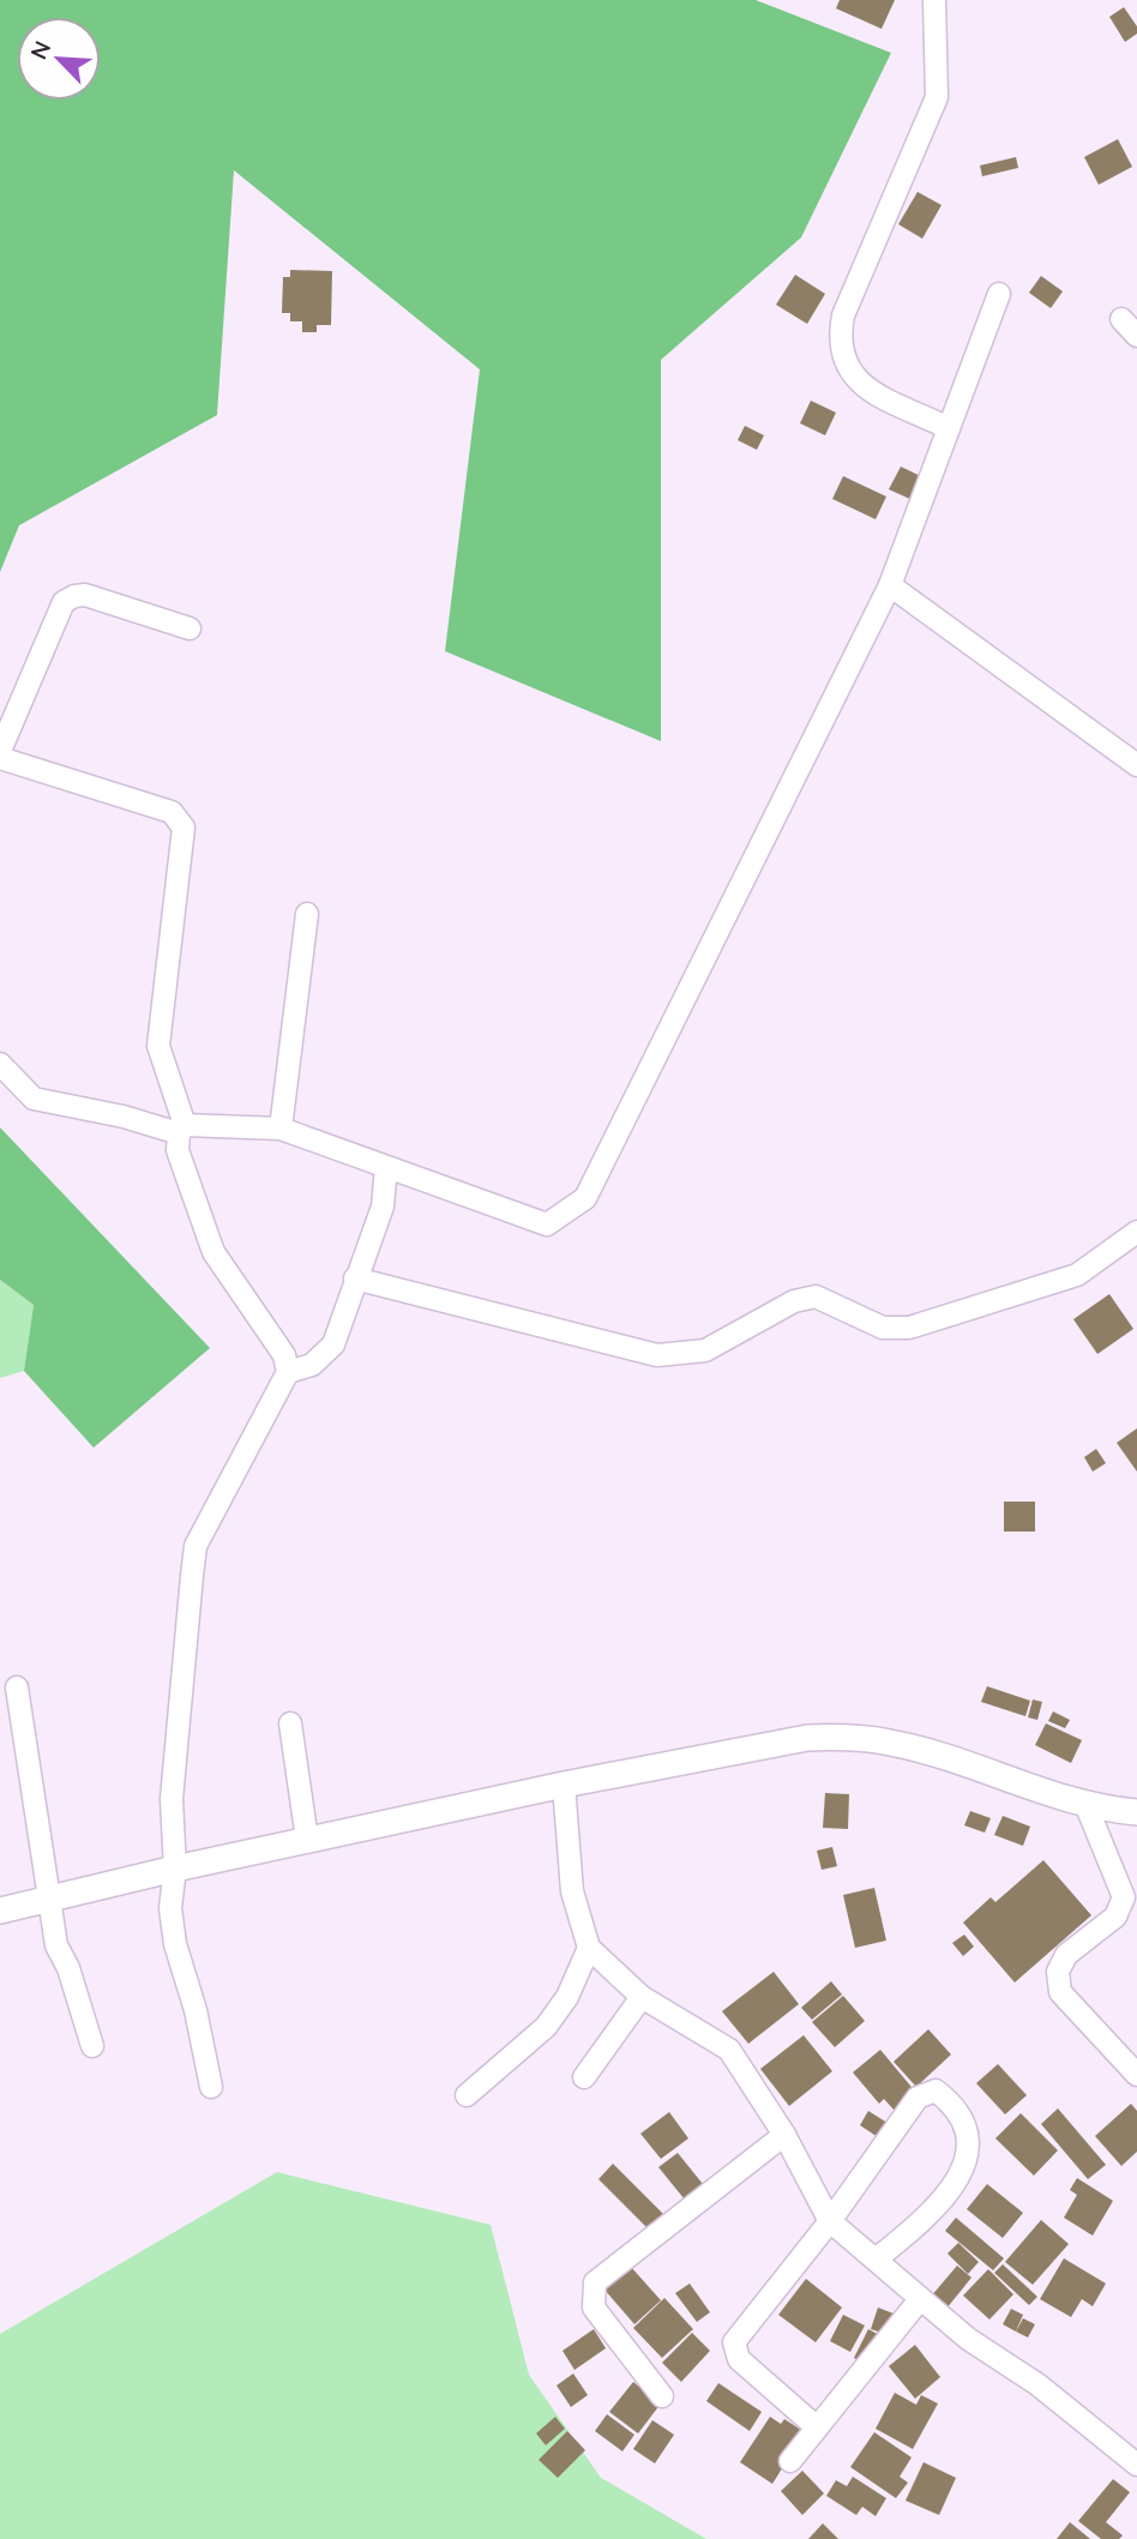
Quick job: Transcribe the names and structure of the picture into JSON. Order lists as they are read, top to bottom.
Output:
{
  "north": "top left"
}
